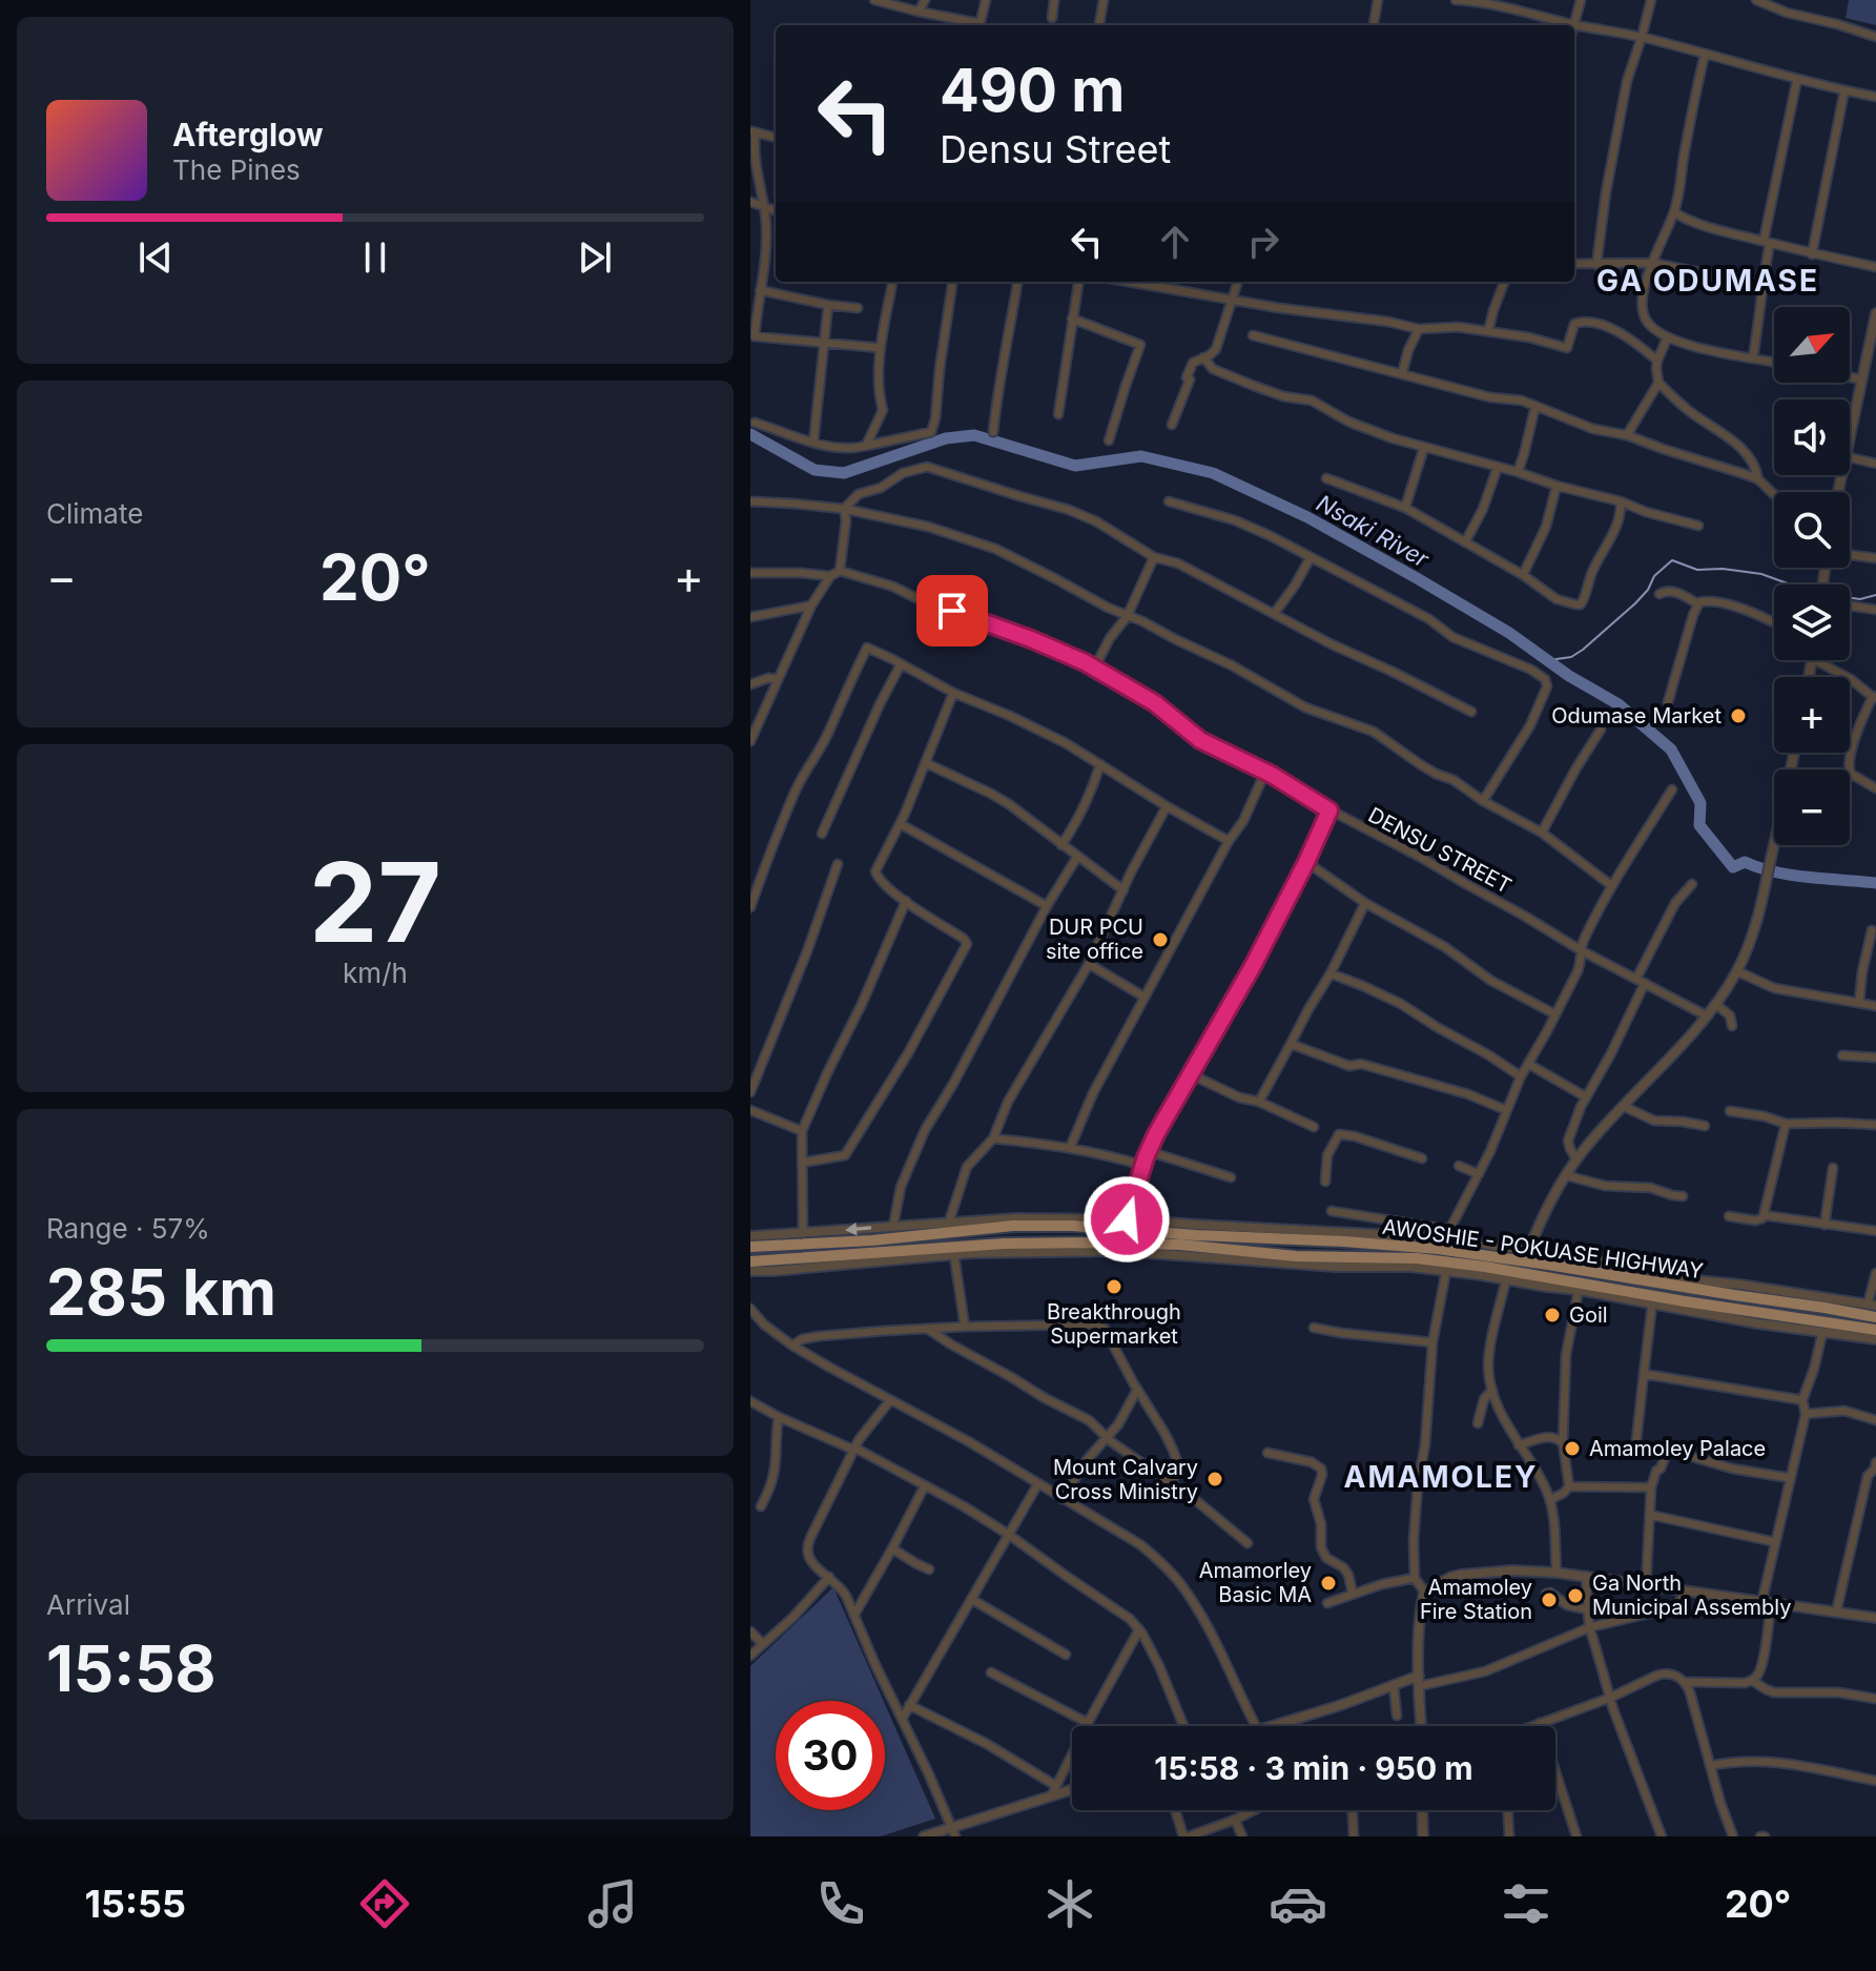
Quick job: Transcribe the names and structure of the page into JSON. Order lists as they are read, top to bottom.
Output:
{
  "streets": {
    "main road": ["AWOSHIE - POKUASE HIGHWAY"],
    "street": ["DENSU STREET"]
  },
  "districts": ["GA ODUMASE", "AMAMOLEY"],
  "water": ["Nsaki River"],
  "places": [
    "Odumase Market",
    "DUR PCU site office",
    "Breakthrough Supermarket",
    "Goil",
    "Amamoley Palace",
    "Mount Calvary Cross Ministry",
    "Amamorley Basic MA",
    "Ga North Municipal Assembly",
    "Amamoley Fire Station"
  ],
  "north": "top right",
  "page": {
    "turn": ["490 m", "Densu Street"],
    "song": ["Afterglow", "The Pines"],
    "map_buttons": ["+", "−"],
    "tile": [
      "Climate",
      ["27", "km/h"],
      ["Range · 57%", "285 km"],
      ["Arrival", "15:58"]
    ],
    "heat": ["−", "20°", "+"],
    "limit": "30",
    "trip": "15:58 · 3 min · 950 m",
    "tabs": ["15:55", "20°"]
  }
}
